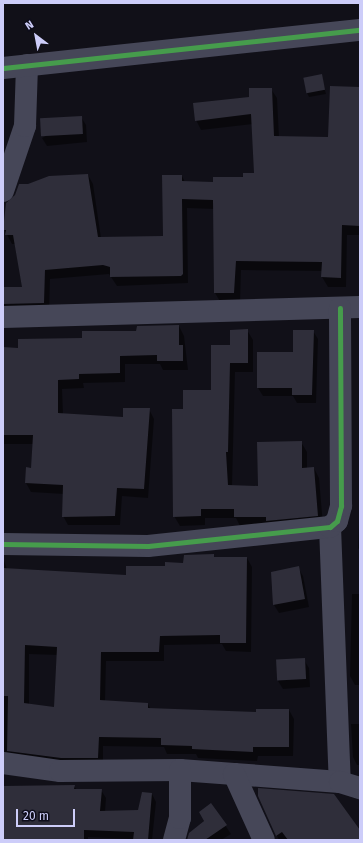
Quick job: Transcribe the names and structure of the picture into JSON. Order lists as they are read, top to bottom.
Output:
{
  "scale_bar": "20 m",
  "north": "top left"
}
